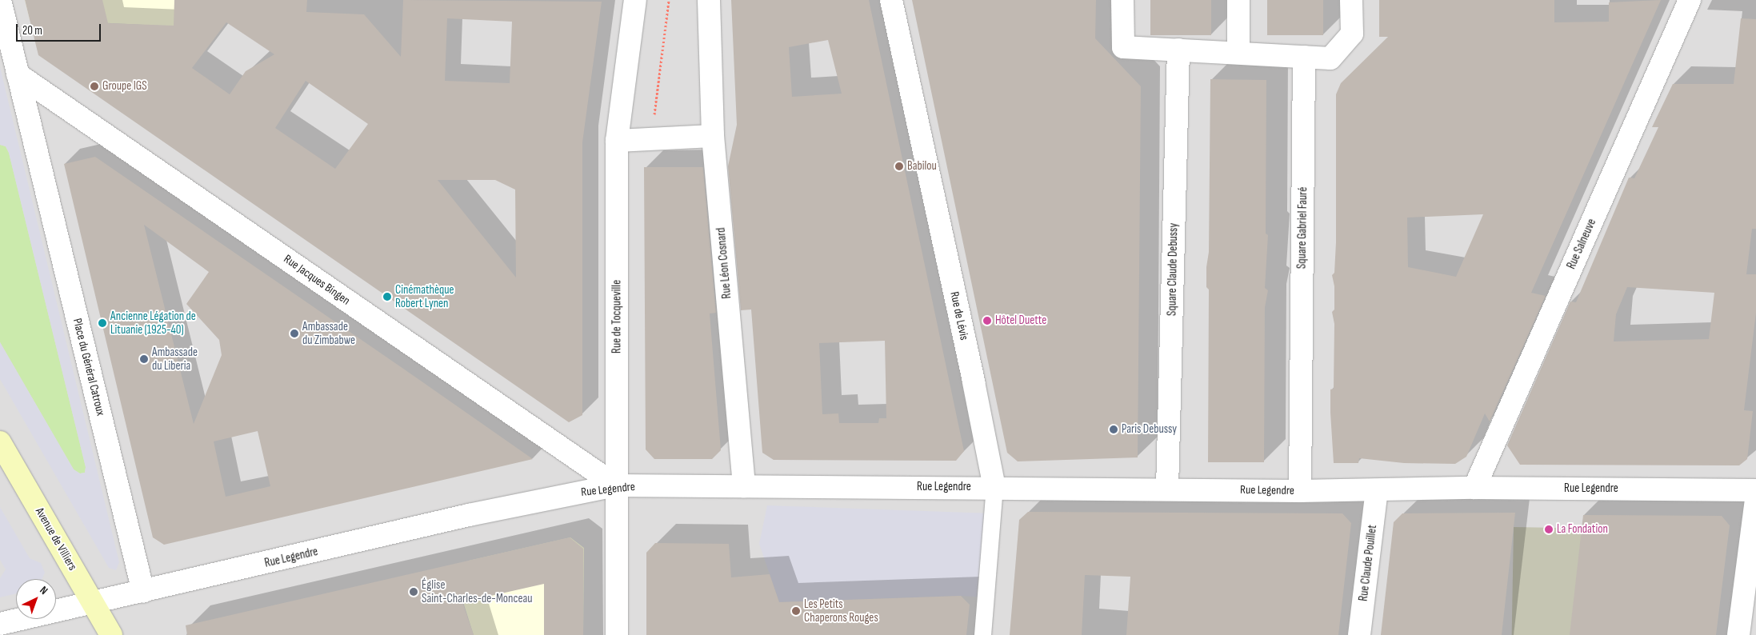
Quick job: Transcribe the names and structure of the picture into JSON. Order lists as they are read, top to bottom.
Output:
{
  "streets": {
    "main road": ["Avenue de Villiers"],
    "street": [
      "Square Gabriel Fauré",
      "Rue Salneuve",
      "Rue Léon Cosnard",
      "Square Claude Debussy",
      "Rue Jacques Bingen",
      "Rue de Lévis",
      "Rue de Tocqueville",
      "Place du Général Catroux",
      "Rue Legendre",
      "Rue Claude Pouillet"
    ]
  },
  "crossings": [
    ["Square Gabriel Fauré", "Rue Legendre"],
    ["Rue Salneuve", "Rue Legendre"],
    ["Rue Léon Cosnard", "Rue Legendre"],
    ["Square Claude Debussy", "Rue Legendre"],
    ["Rue Jacques Bingen", "Rue de Tocqueville"],
    ["Rue Jacques Bingen", "Place du Général Catroux"],
    ["Rue Jacques Bingen", "Rue Legendre"],
    ["Rue de Lévis", "Rue Legendre"],
    ["Rue de Tocqueville", "Rue Legendre"],
    ["Place du Général Catroux", "Rue Legendre"],
    ["Rue Legendre", "Rue Claude Pouillet"]
  ],
  "places": [
    "Groupe IGS",
    "Babilou",
    "Cinémathèque Robert Lynen",
    "Hôtel Duette",
    "Ancienne Légation de Lituanie (1925-40)",
    "Ambassade du Zimbabwe",
    "Ambassade du Liberia",
    "Paris Debussy",
    "La Fondation",
    "Église Saint-Charles-de-Monceau",
    "Les Petits Chaperons Rouges"
  ],
  "scale_bar": "20 m",
  "north": "top right"
}
